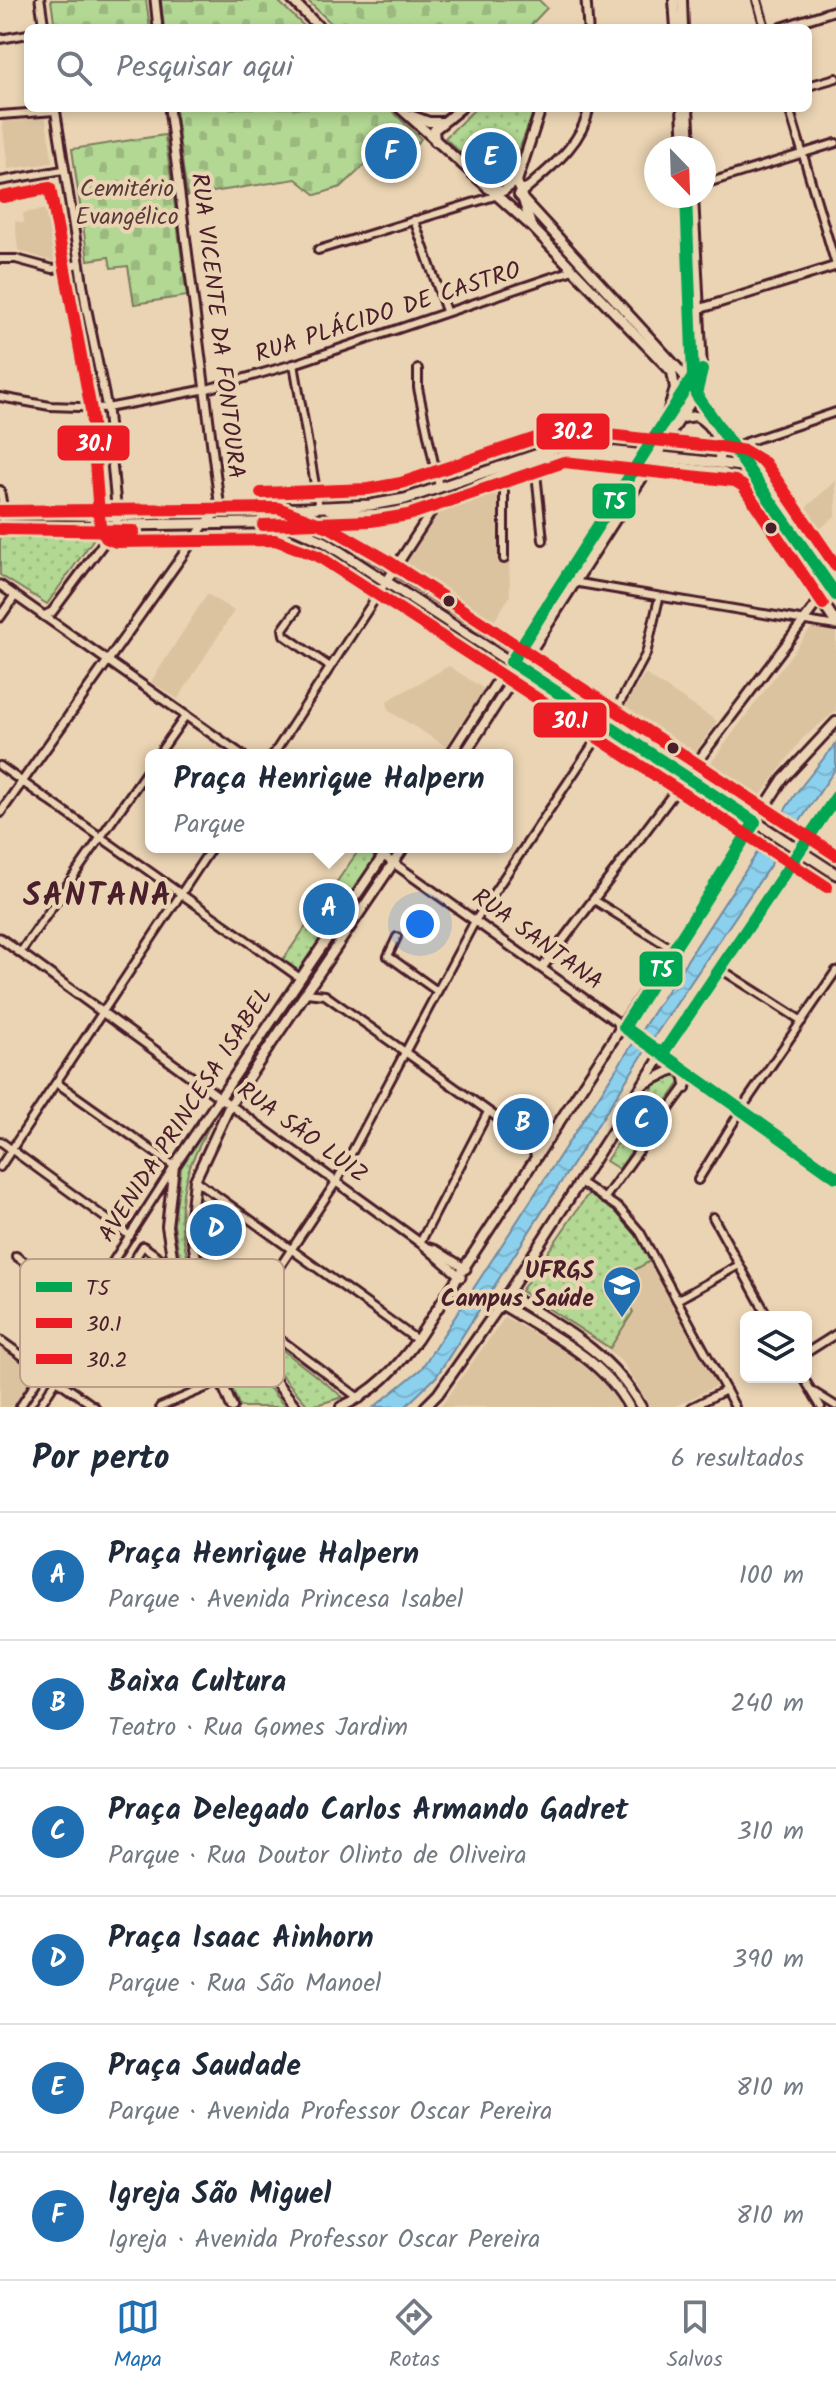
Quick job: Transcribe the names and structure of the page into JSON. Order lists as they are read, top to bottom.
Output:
{
  "streets": {
    "main road": ["RUA SANTANA", "AVENIDA PRINCESA ISABEL"],
    "street": ["RUA PLÁCIDO DE CASTRO", "RUA VICENTE DA FONTOURA", "RUA SÃO LUIZ"]
  },
  "crossings": [
    ["RUA PLÁCIDO DE CASTRO", "RUA VICENTE DA FONTOURA"],
    ["RUA SANTANA", "AVENIDA PRINCESA ISABEL"],
    ["AVENIDA PRINCESA ISABEL", "RUA SÃO LUIZ"]
  ],
  "districts": ["SANTANA"],
  "parks": ["Cemitério Evangélico"],
  "places": {
    "school or university": ["UFRGS Campus Saúde"]
  },
  "lines": ["transit line 30.1", "transit line T5", "transit line 30.2"],
  "legend": ["T5", "30.1", "30.2"],
  "north": "bottom right",
  "page": {
    "search": "Pesquisar aqui",
    "pins": [
      "F",
      "E",
      "A",
      "C",
      "B",
      "D"
    ],
    "popup": ["Praça Henrique Halpern", "Parque"],
    "heading": ["Por perto", "6 resultados"],
    "list": [
      {
        "mark": "A",
        "name": "Praça Henrique Halpern",
        "note": "Parque · Avenida Princesa Isabel",
        "value": "100 m"
      },
      {
        "mark": "B",
        "name": "Baixa Cultura",
        "note": "Teatro · Rua Gomes Jardim",
        "value": "240 m"
      },
      {
        "mark": "C",
        "name": "Praça Delegado Carlos Armando Gadret",
        "note": "Parque · Rua Doutor Olinto de Oliveira",
        "value": "310 m"
      },
      {
        "mark": "D",
        "name": "Praça Isaac Ainhorn",
        "note": "Parque · Rua São Manoel",
        "value": "390 m"
      },
      {
        "mark": "E",
        "name": "Praça Saudade",
        "note": "Parque · Avenida Professor Oscar Pereira",
        "value": "810 m"
      },
      {
        "mark": "F",
        "name": "Igreja São Miguel",
        "note": "Igreja · Avenida Professor Oscar Pereira",
        "value": "810 m"
      }
    ],
    "nav": ["Mapa", "Rotas", "Salvos"]
  }
}
